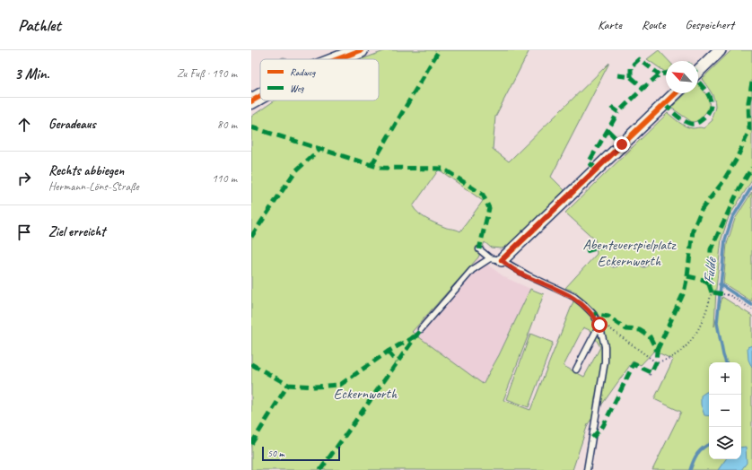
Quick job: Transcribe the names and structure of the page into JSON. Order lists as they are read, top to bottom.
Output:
{
  "water": ["Fulde"],
  "parks": ["Abenteuerspielplatz Eckernworth", "Eckernworth"],
  "legend": ["Radweg", "Weg"],
  "scale_bar": "50 m",
  "north": "top left",
  "page": {
    "header": "Pathlet",
    "nav": ["Karte", "Route", "Gespeichert"],
    "heading": ["3 Min.", "Zu Fuß · 190 m"],
    "list": [
      ["Geradeaus", "80 m"],
      ["Rechts abbiegen", "Hermann-Löns-Straße", "110 m"],
      "Ziel erreicht"
    ],
    "map_buttons": ["+", "−"],
    "scale": "50 m"
  }
}
